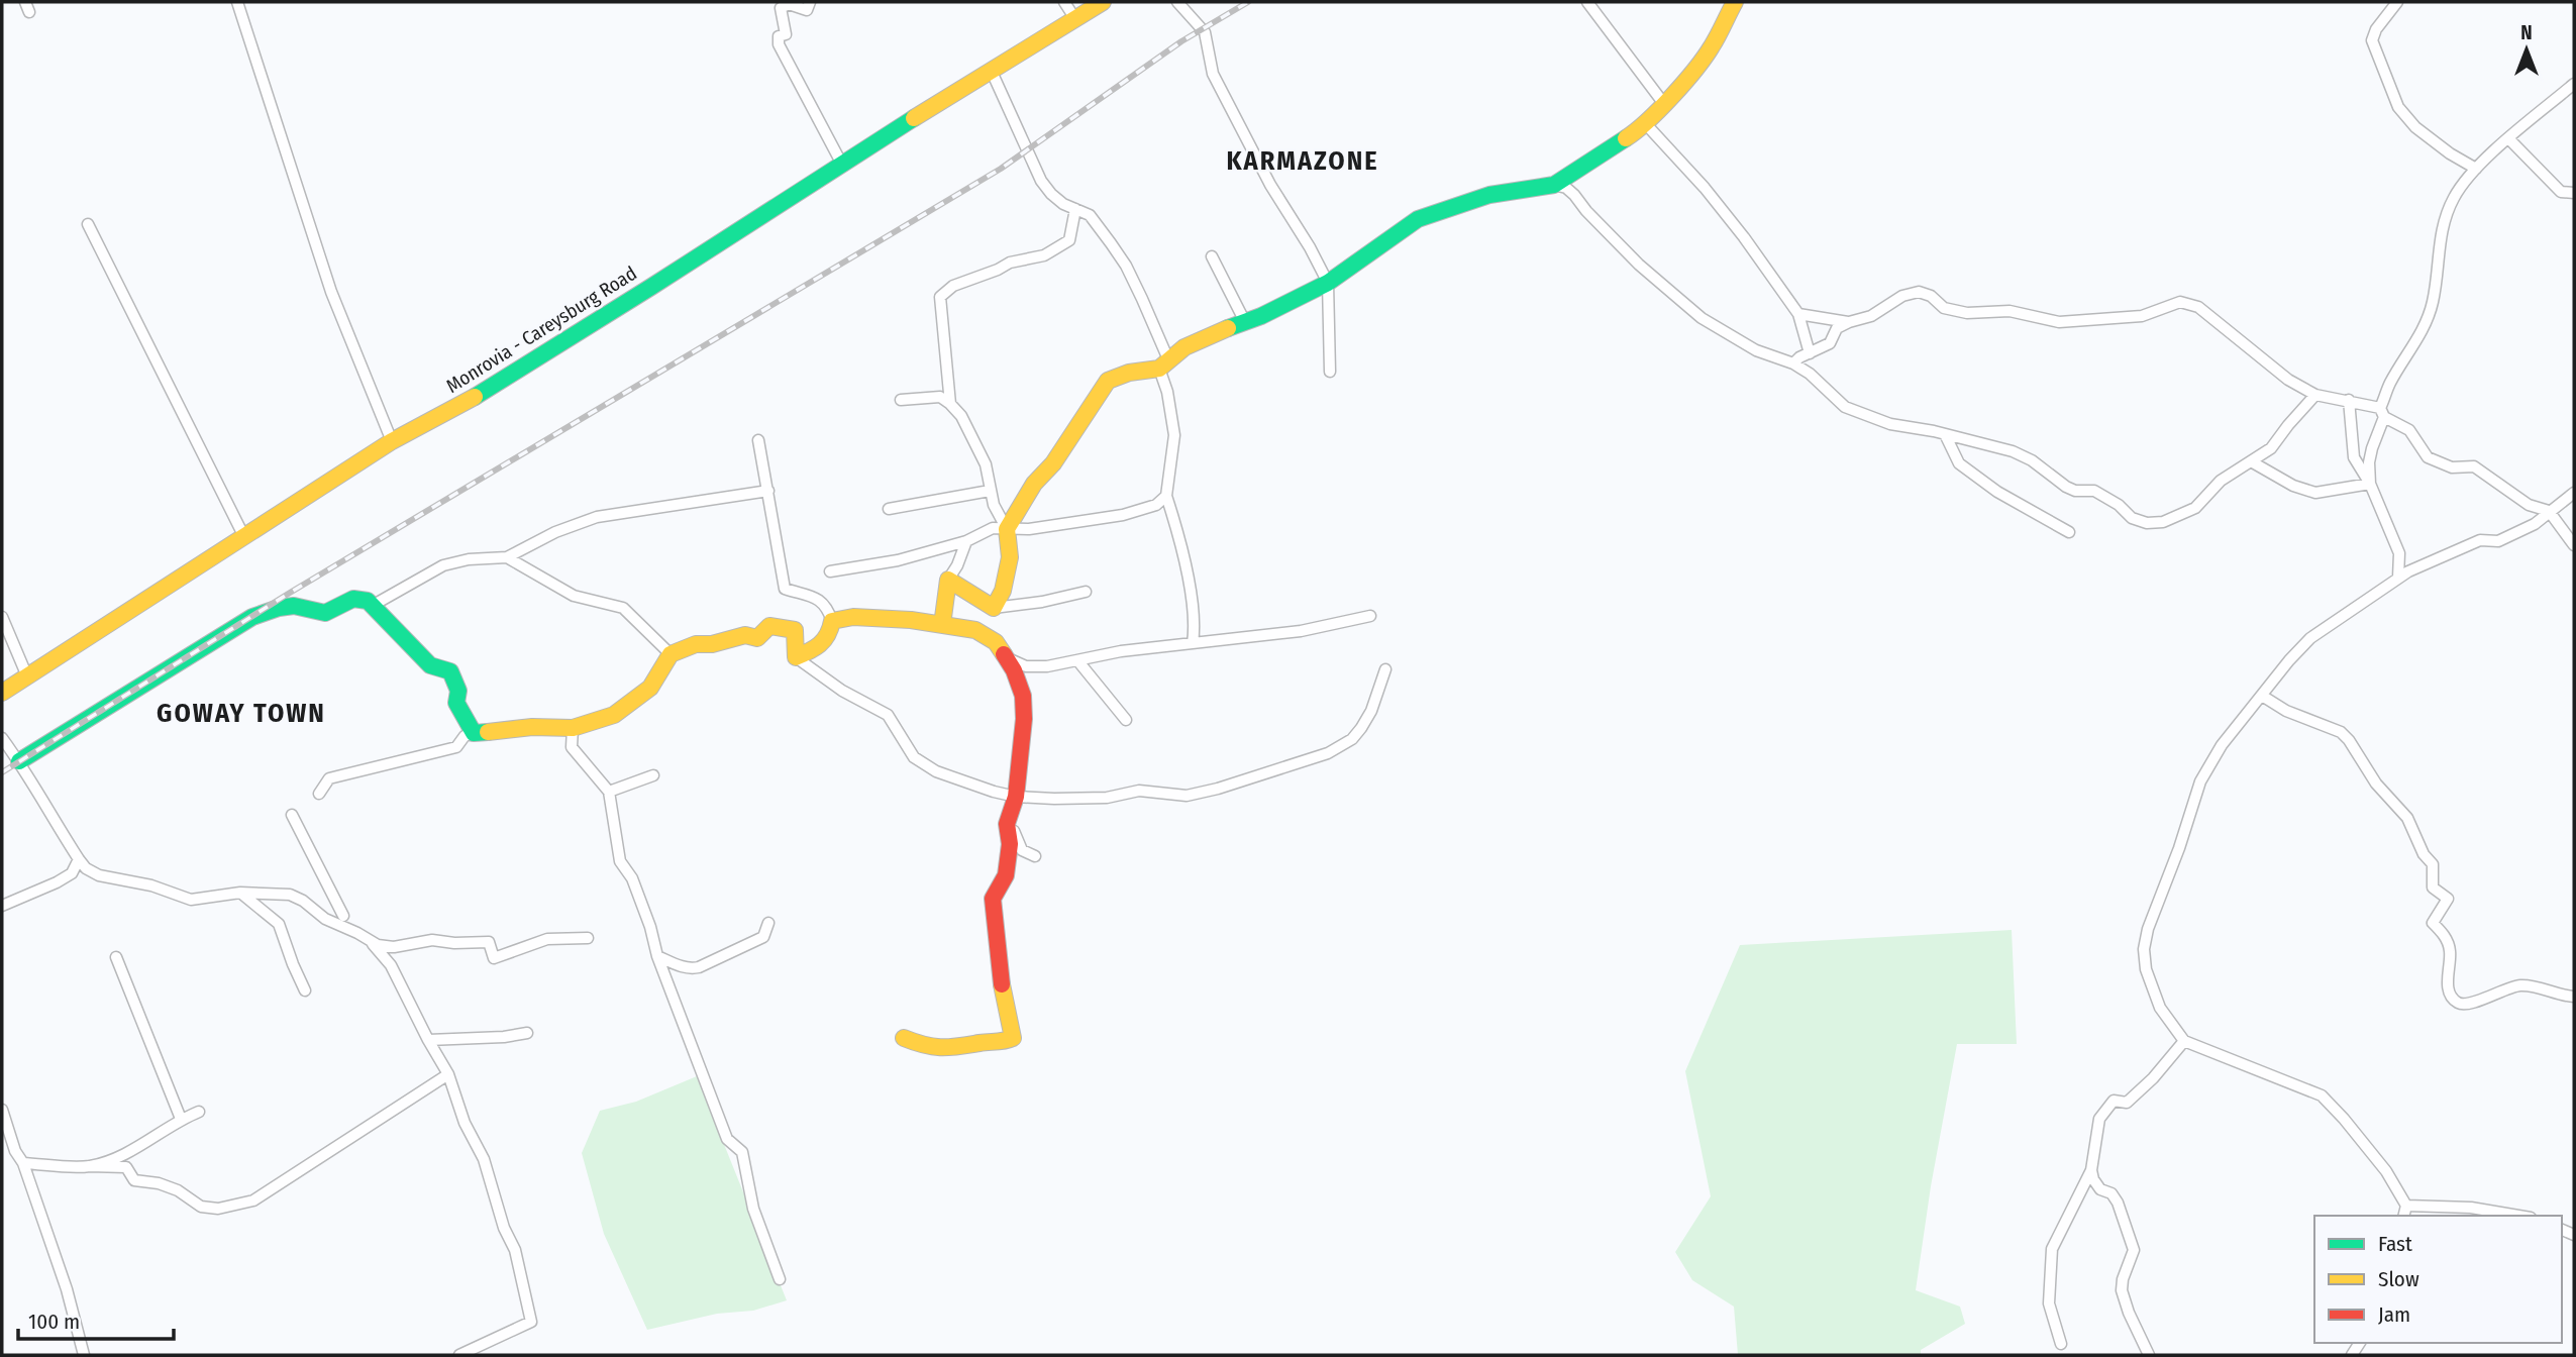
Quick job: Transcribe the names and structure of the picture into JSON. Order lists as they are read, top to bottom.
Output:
{
  "streets": {
    "street": ["Monrovia - Careysburg Road"]
  },
  "districts": ["KARMAZONE", "GOWAY TOWN"],
  "legend": ["Fast", "Slow", "Jam"],
  "scale_bar": "100 m",
  "north": "top"
}
